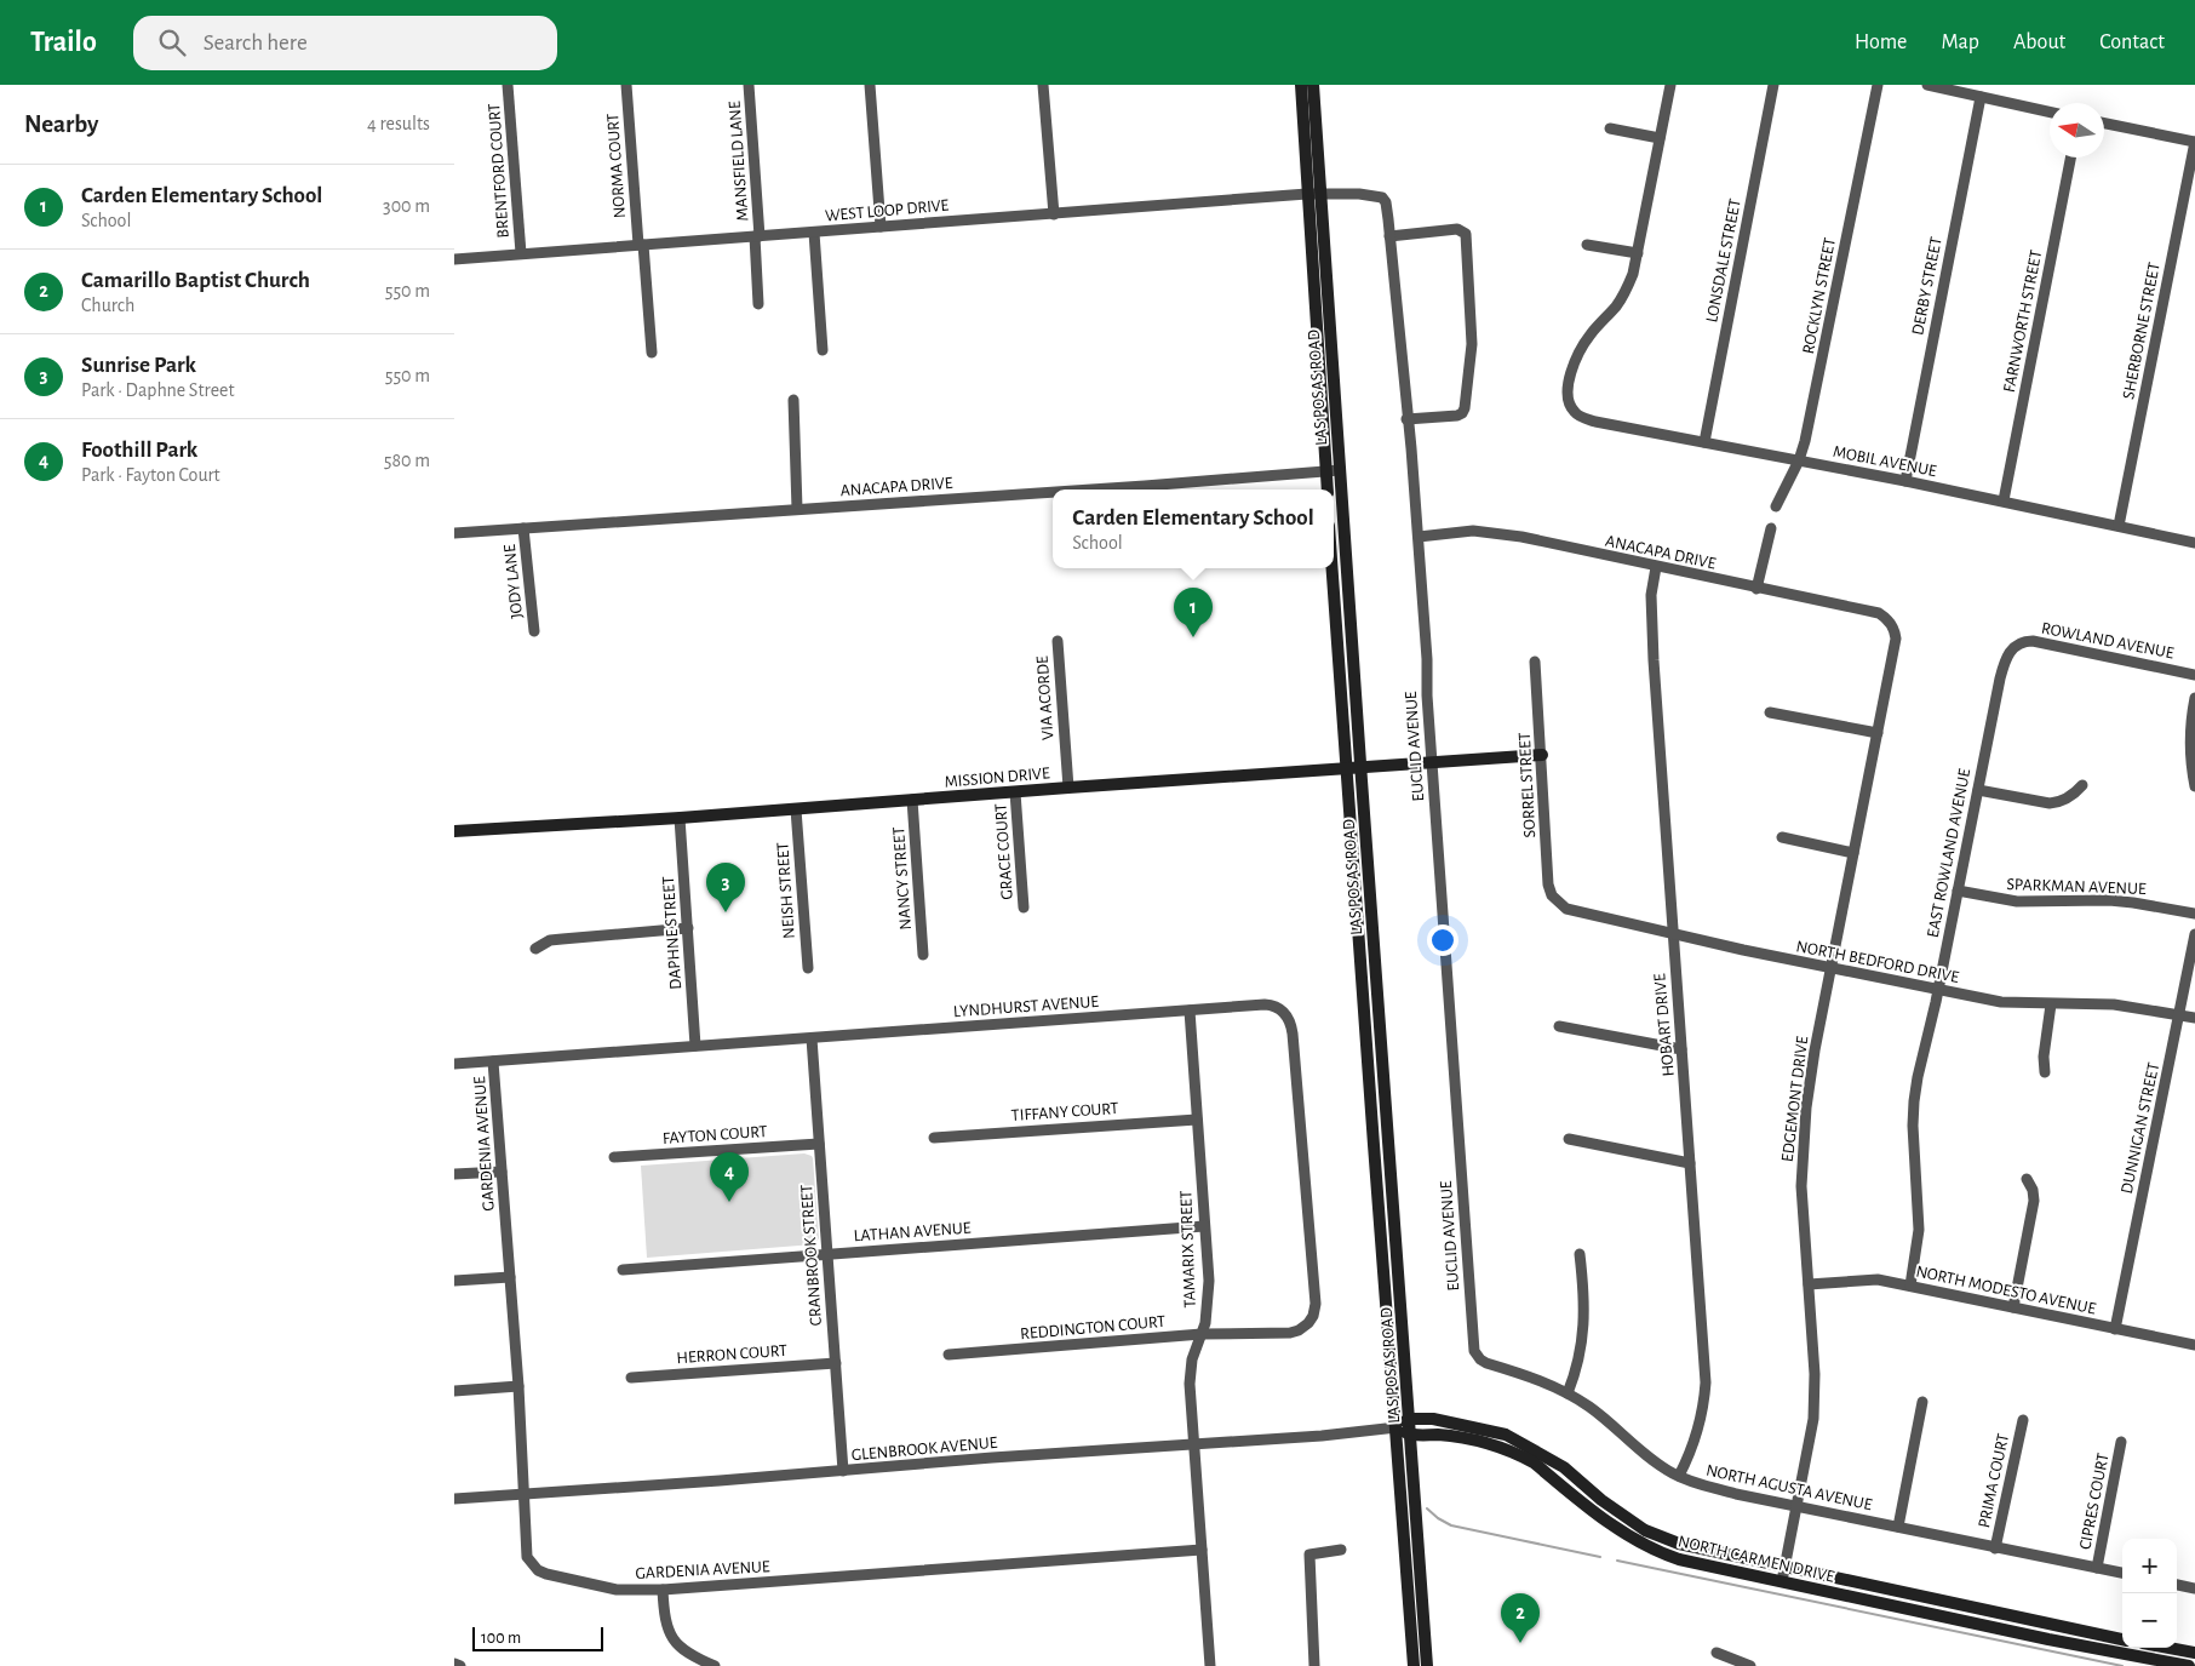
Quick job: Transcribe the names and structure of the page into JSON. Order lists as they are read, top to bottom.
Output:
{
  "streets": {
    "main road": ["LAS POSAS ROAD", "MISSION DRIVE", "NORTH CARMEN DRIVE"],
    "street": [
      "MANSFIELD LANE",
      "NORMA COURT",
      "BRENTFORD COURT",
      "WEST LOOP DRIVE",
      "LONSDALE STREET",
      "DERBY STREET",
      "ROCKLYN STREET",
      "FARNWORTH STREET",
      "SHERBORNE STREET",
      "MOBIL AVENUE",
      "ANACAPA DRIVE",
      "JODY LANE",
      "ROWLAND AVENUE",
      "VIA ACORDE",
      "EUCLID AVENUE",
      "SORREL STREET",
      "GRACE COURT",
      "EAST ROWLAND AVENUE",
      "NANCY STREET",
      "SPARKMAN AVENUE",
      "NEISH STREET",
      "DAPHNE STREET",
      "NORTH BEDFORD DRIVE",
      "LYNDHURST AVENUE",
      "HOBART DRIVE",
      "EDGEMONT DRIVE",
      "TIFFANY COURT",
      "DUNNIGAN STREET",
      "FAYTON COURT",
      "GARDENIA AVENUE",
      "LATHAN AVENUE",
      "TAMARIX STREET",
      "CRANBROOK STREET",
      "NORTH MODESTO AVENUE",
      "REDDINGTON COURT",
      "HERRON COURT",
      "GLENBROOK AVENUE",
      "PRIMA COURT",
      "NORTH AGUSTA AVENUE",
      "CIPRES COURT"
    ]
  },
  "crossings": [
    ["MANSFIELD LANE", "WEST LOOP DRIVE"],
    ["NORMA COURT", "WEST LOOP DRIVE"],
    ["BRENTFORD COURT", "WEST LOOP DRIVE"],
    ["WEST LOOP DRIVE", "LAS POSAS ROAD"],
    ["WEST LOOP DRIVE", "EUCLID AVENUE"],
    ["LONSDALE STREET", "MOBIL AVENUE"],
    ["DERBY STREET", "MOBIL AVENUE"],
    ["ROCKLYN STREET", "MOBIL AVENUE"],
    ["FARNWORTH STREET", "MOBIL AVENUE"],
    ["SHERBORNE STREET", "MOBIL AVENUE"],
    ["LAS POSAS ROAD", "ANACAPA DRIVE"],
    ["LAS POSAS ROAD", "EUCLID AVENUE"],
    ["LAS POSAS ROAD", "MISSION DRIVE"],
    ["LAS POSAS ROAD", "GLENBROOK AVENUE"],
    ["LAS POSAS ROAD", "NORTH CARMEN DRIVE"],
    ["ANACAPA DRIVE", "JODY LANE"],
    ["ANACAPA DRIVE", "EUCLID AVENUE"],
    ["ANACAPA DRIVE", "HOBART DRIVE"],
    ["ANACAPA DRIVE", "EDGEMONT DRIVE"],
    ["ROWLAND AVENUE", "EAST ROWLAND AVENUE"],
    ["VIA ACORDE", "MISSION DRIVE"],
    ["EUCLID AVENUE", "MISSION DRIVE"],
    ["EUCLID AVENUE", "NORTH AGUSTA AVENUE"],
    ["MISSION DRIVE", "SORREL STREET"],
    ["MISSION DRIVE", "GRACE COURT"],
    ["MISSION DRIVE", "NANCY STREET"],
    ["MISSION DRIVE", "NEISH STREET"],
    ["MISSION DRIVE", "DAPHNE STREET"],
    ["SORREL STREET", "NORTH BEDFORD DRIVE"],
    ["EAST ROWLAND AVENUE", "SPARKMAN AVENUE"],
    ["EAST ROWLAND AVENUE", "NORTH BEDFORD DRIVE"],
    ["EAST ROWLAND AVENUE", "NORTH MODESTO AVENUE"],
    ["DAPHNE STREET", "LYNDHURST AVENUE"],
    ["NORTH BEDFORD DRIVE", "HOBART DRIVE"],
    ["NORTH BEDFORD DRIVE", "EDGEMONT DRIVE"],
    ["NORTH BEDFORD DRIVE", "DUNNIGAN STREET"],
    ["LYNDHURST AVENUE", "GARDENIA AVENUE"],
    ["LYNDHURST AVENUE", "TAMARIX STREET"],
    ["LYNDHURST AVENUE", "CRANBROOK STREET"],
    ["LYNDHURST AVENUE", "REDDINGTON COURT"],
    ["HOBART DRIVE", "NORTH AGUSTA AVENUE"],
    ["EDGEMONT DRIVE", "NORTH MODESTO AVENUE"],
    ["EDGEMONT DRIVE", "NORTH AGUSTA AVENUE"],
    ["EDGEMONT DRIVE", "NORTH CARMEN DRIVE"],
    ["TIFFANY COURT", "TAMARIX STREET"],
    ["DUNNIGAN STREET", "NORTH MODESTO AVENUE"],
    ["FAYTON COURT", "CRANBROOK STREET"],
    ["GARDENIA AVENUE", "TAMARIX STREET"],
    ["GARDENIA AVENUE", "GLENBROOK AVENUE"],
    ["LATHAN AVENUE", "TAMARIX STREET"],
    ["LATHAN AVENUE", "CRANBROOK STREET"],
    ["TAMARIX STREET", "REDDINGTON COURT"],
    ["TAMARIX STREET", "GLENBROOK AVENUE"],
    ["CRANBROOK STREET", "HERRON COURT"],
    ["CRANBROOK STREET", "GLENBROOK AVENUE"],
    ["GLENBROOK AVENUE", "NORTH CARMEN DRIVE"],
    ["PRIMA COURT", "NORTH AGUSTA AVENUE"],
    ["NORTH AGUSTA AVENUE", "CIPRES COURT"]
  ],
  "scale_bar": "100 m",
  "north": "left",
  "page": {
    "header": "Trailo",
    "search": "Search here",
    "nav": [
      "Home",
      "Map",
      "About",
      "Contact"
    ],
    "heading": ["Nearby", "4 results"],
    "list": [
      {
        "mark": "1",
        "name": "Carden Elementary School",
        "note": "School",
        "value": "300 m"
      },
      {
        "mark": "2",
        "name": "Camarillo Baptist Church",
        "note": "Church",
        "value": "550 m"
      },
      {
        "mark": "3",
        "name": "Sunrise Park",
        "note": "Park · Daphne Street",
        "value": "550 m"
      },
      {
        "mark": "4",
        "name": "Foothill Park",
        "note": "Park · Fayton Court",
        "value": "580 m"
      }
    ],
    "popup": ["Carden Elementary School", "School"],
    "pins": [
      "1",
      "3",
      "4",
      "2"
    ],
    "map_buttons": ["+", "−"],
    "scale": "100 m"
  }
}
